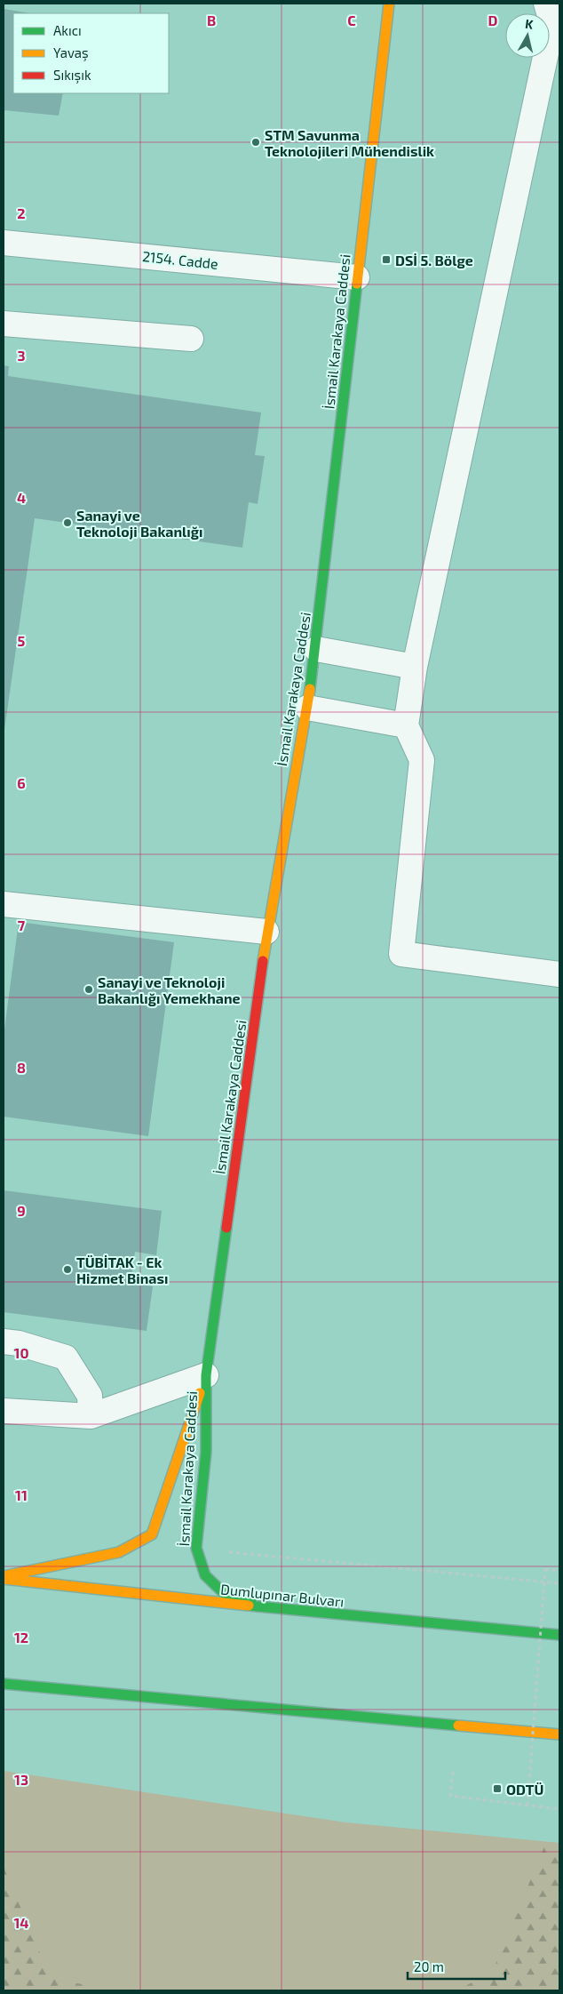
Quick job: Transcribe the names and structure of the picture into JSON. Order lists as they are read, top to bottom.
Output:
{
  "streets": {
    "main road": ["İsmail Karakaya Caddesi", "Dumlupınar Bulvarı"],
    "street": ["2154. Cadde"]
  },
  "crossings": [
    ["2154. Cadde", "İsmail Karakaya Caddesi"],
    ["İsmail Karakaya Caddesi", "Dumlupınar Bulvarı"]
  ],
  "places": {
    "other": [
      "STM Savunma Teknolojileri Mühendislik",
      "Sanayi ve Teknoloji Bakanlığı",
      "Sanayi ve Teknoloji Bakanlığı Yemekhane",
      "TÜBİTAK - Ek Hizmet Binası"
    ],
    "transit": ["DSİ 5. Bölge", "ODTÜ"]
  },
  "legend": ["Akıcı", "Yavaş", "Sıkışık"],
  "scale_bar": "20 m",
  "north": "top",
  "grid": {
    "columns": ["B", "C", "D"],
    "rows": [
      "2",
      "3",
      "4",
      "5",
      "6",
      "7",
      "8",
      "9",
      "10",
      "11",
      "12",
      "13",
      "14"
    ]
  }
}
